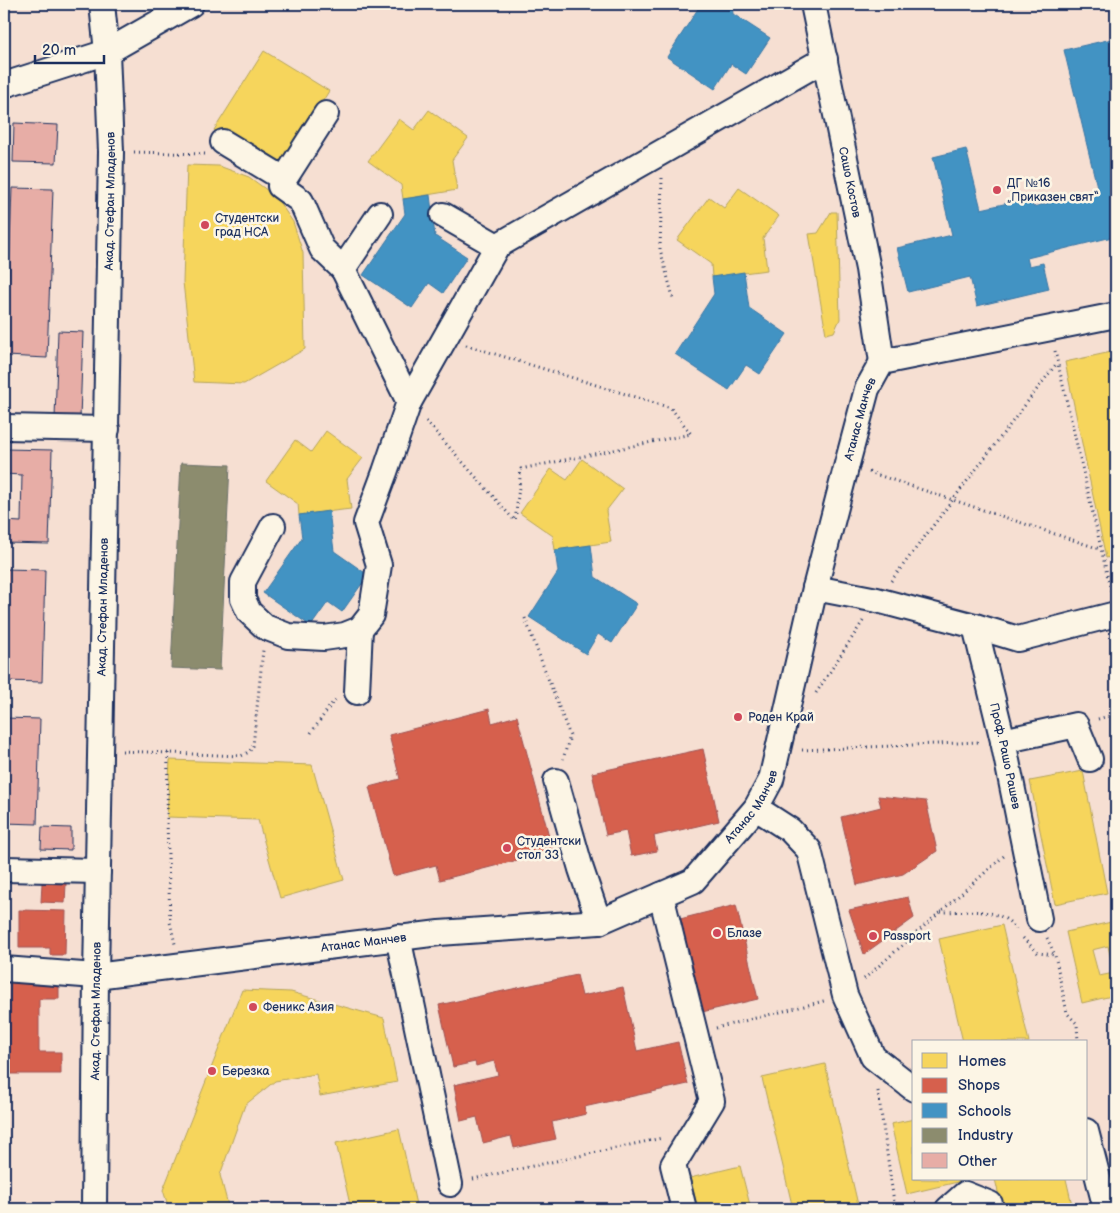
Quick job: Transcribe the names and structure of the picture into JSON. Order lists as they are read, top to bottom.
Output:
{
  "streets": {
    "street": [
      "Сашо Костов",
      "Акад. Стефан Младенов",
      "Атанас Манчев",
      "Проф. Рашо Рашев"
    ]
  },
  "crossings": [
    ["Сашо Костов", "Атанас Манчев"],
    ["Акад. Стефан Младенов", "Атанас Манчев"]
  ],
  "places": [
    "ДГ №16 „Приказен свят“",
    "Студентски град НСА",
    "Роден Край",
    "Студентски стол 33",
    "Блазе",
    "Passport",
    "Феникс Азия",
    "Березка"
  ],
  "legend": [
    "Homes",
    "Shops",
    "Schools",
    "Industry",
    "Other"
  ],
  "scale_bar": "20 m"
}
